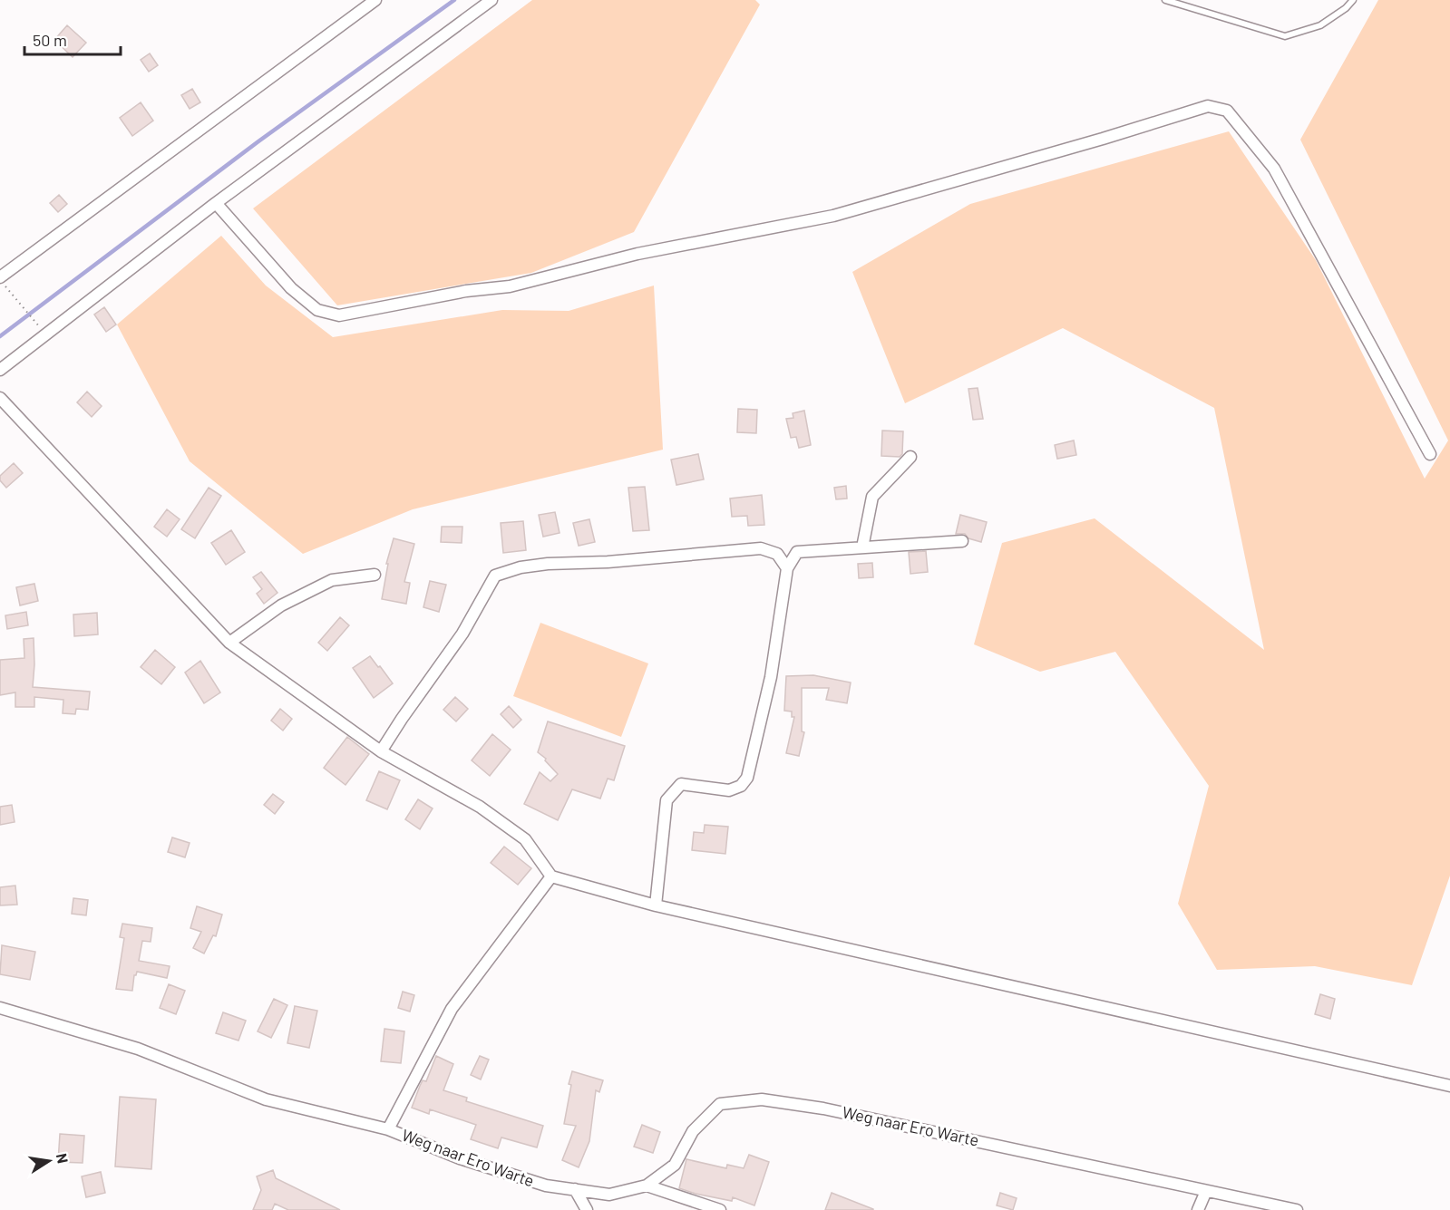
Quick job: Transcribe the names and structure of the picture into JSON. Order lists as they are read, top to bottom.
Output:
{
  "streets": {
    "street": ["Weg naar Ero Warte"]
  },
  "scale_bar": "50 m",
  "north": "right"
}
